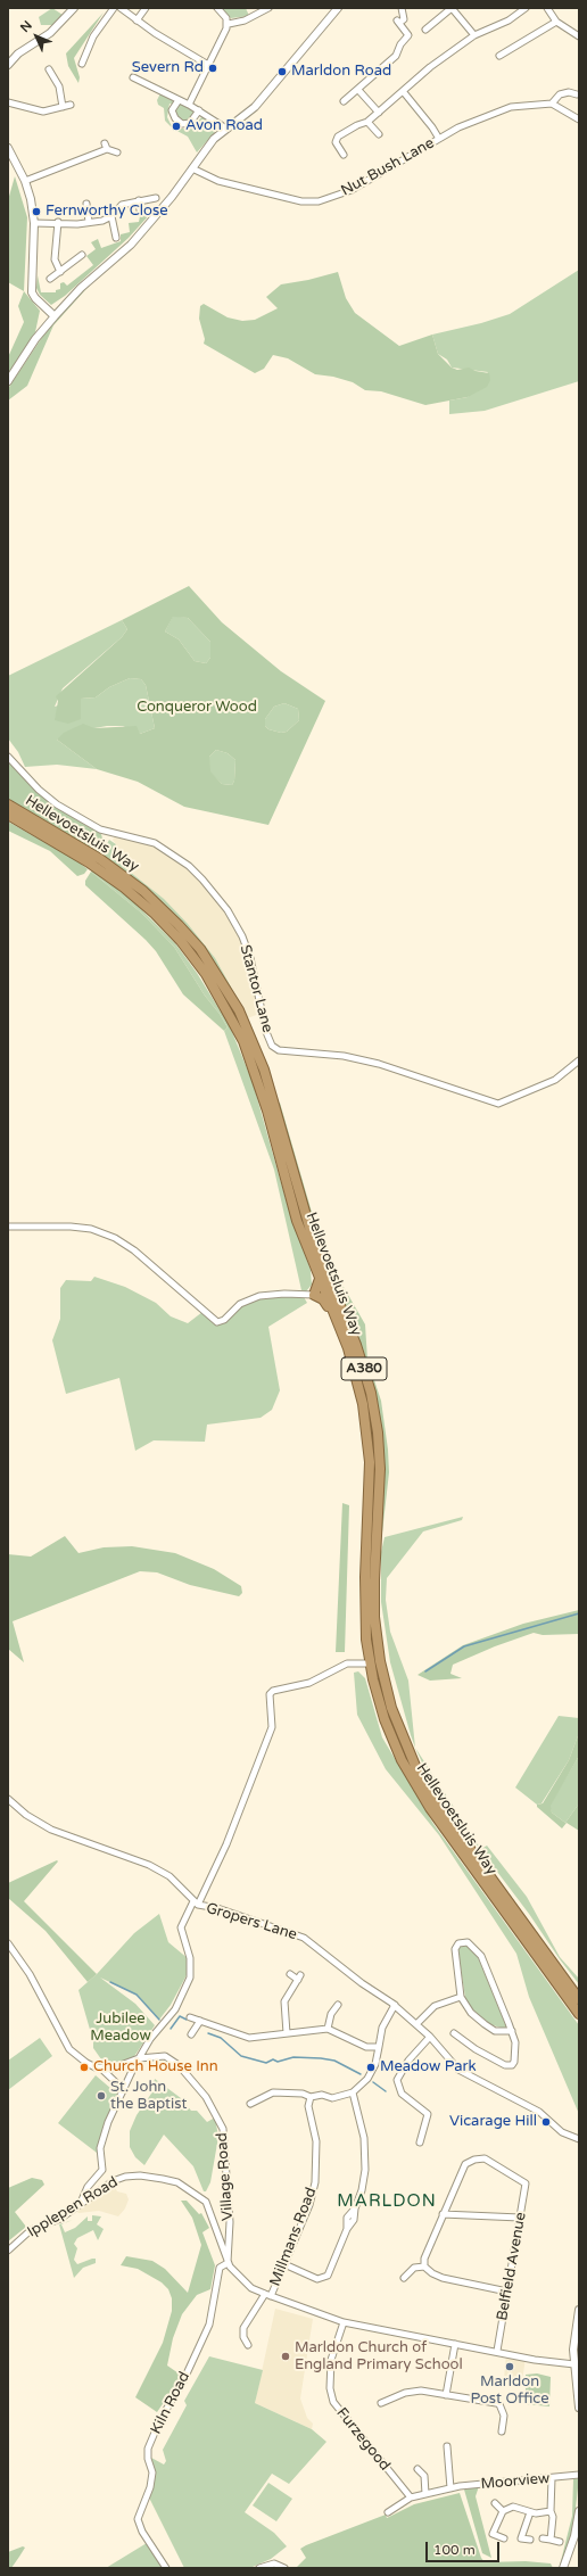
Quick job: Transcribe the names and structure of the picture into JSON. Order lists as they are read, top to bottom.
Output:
{
  "streets": {
    "highway": ["Hellevoetsluis Way", "A380"],
    "street": [
      "Nut Bush Lane",
      "Stantor Lane",
      "Gropers Lane",
      "Village Road",
      "Ipplepen Road",
      "Millmans Road",
      "Belfield Avenue",
      "Kiln Road",
      "Furzegood",
      "Moorview"
    ]
  },
  "crossings": [
    ["Village Road", "Ipplepen Road"],
    ["Village Road", "Kiln Road"],
    ["Ipplepen Road", "Kiln Road"],
    ["Furzegood", "Moorview"]
  ],
  "districts": ["MARLDON"],
  "parks": ["Conqueror Wood", "Jubilee Meadow"],
  "places": [
    "Severn Rd",
    "Marldon Road",
    "Avon Road",
    "Fernworthy Close",
    "Church House Inn",
    "Meadow Park",
    "St. John the Baptist",
    "Vicarage Hill",
    "Marldon Church of England Primary School",
    "Marldon Post Office"
  ],
  "scale_bar": "100 m",
  "north": "top left"
}
